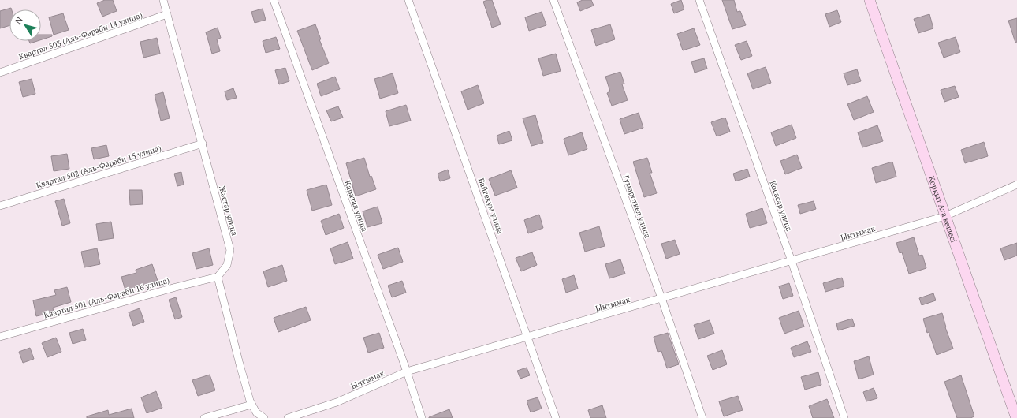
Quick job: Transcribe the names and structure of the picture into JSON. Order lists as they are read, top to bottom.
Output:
{
  "streets": {
    "main road": ["Қорқыт Ата көшесі"],
    "street": [
      "Квартал 503 (Аль-Фараби 14 улица)",
      "Квартал 502 (Аль-Фараби 15 улица)",
      "Каратал улица",
      "Байгекум улица",
      "Тумароткел улица",
      "Косасар улица",
      "Жастар улица",
      "Ынтымак",
      "Квартал 501 (Аль-Фараби 16 улица)"
    ]
  },
  "crossings": [
    ["Квартал 503 (Аль-Фараби 14 улица)", "Жастар улица"],
    ["Квартал 502 (Аль-Фараби 15 улица)", "Жастар улица"],
    ["Каратал улица", "Ынтымак"],
    ["Байгекум улица", "Ынтымак"],
    ["Тумароткел улица", "Ынтымак"],
    ["Косасар улица", "Ынтымак"],
    ["Қорқыт Ата көшесі", "Ынтымак"],
    ["Жастар улица", "Квартал 501 (Аль-Фараби 16 улица)"]
  ],
  "north": "top left"
}
